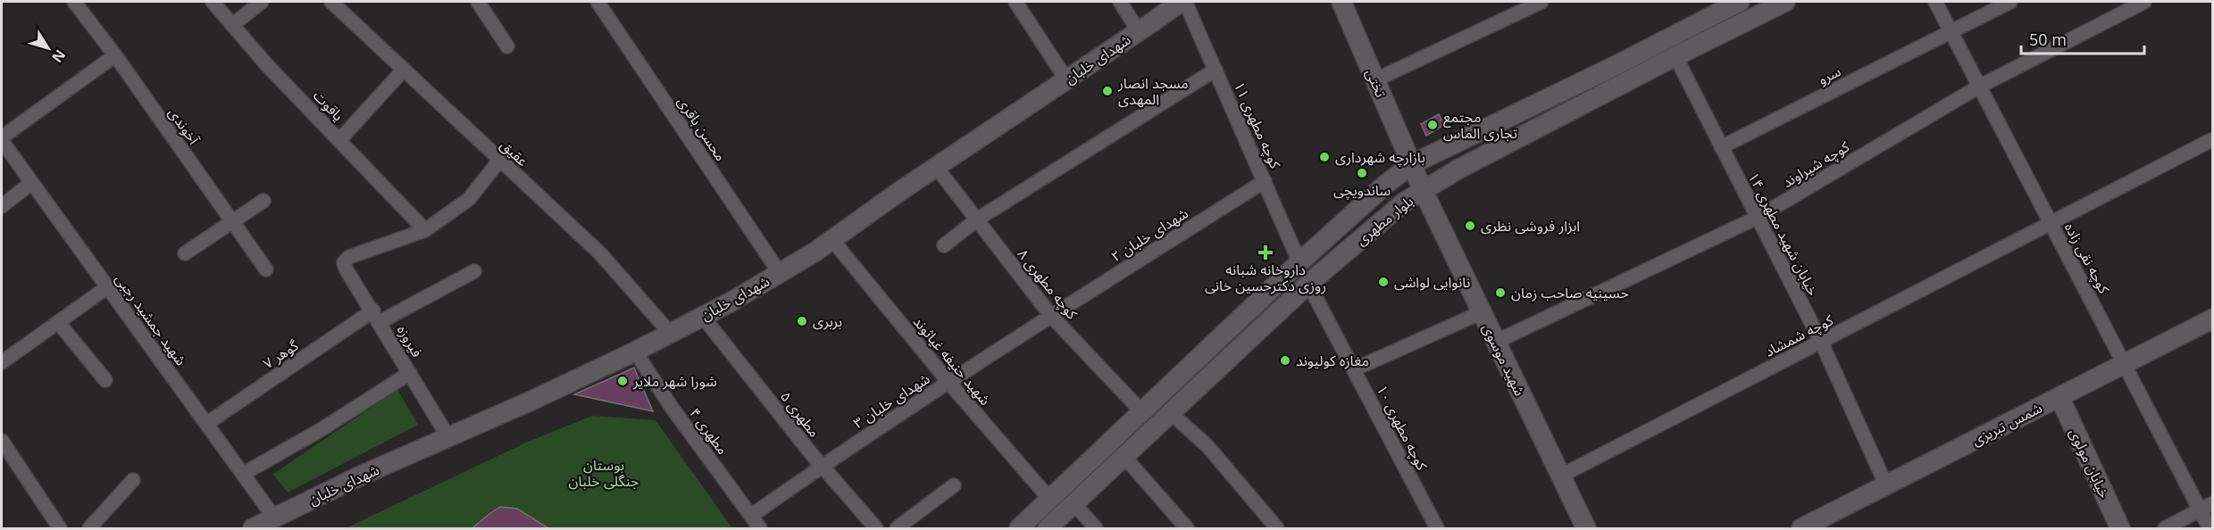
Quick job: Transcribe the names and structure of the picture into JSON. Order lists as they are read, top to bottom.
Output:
{
  "streets": {
    "main road": [
      "شهدای خلبان",
      "تختی",
      "بلوار مطهری",
      "شهید موسوی",
      "شمس تبریزی",
      "خیابان مولوی"
    ],
    "street": [
      "سرو",
      "یاقوت",
      "کوچه مطهری ۱۱",
      "آخوندی",
      "محسن باقری",
      "عقیق",
      "کوچه شیراوند",
      "خیابان شهید مطهری ۱۴",
      "شهدای خلبان ۲",
      "کوچه نقی زاده",
      "کوچه مطهری ۸",
      "شهید جمشید رجبی",
      "کوچه شمشاد",
      "فیروزه",
      "گوهر ۷",
      "شهید حنیفه غیاثوند",
      "شهدای خلبان ۳",
      "مطهری ۵",
      "کوچه مطهری ۱۰",
      "مطهری ۴"
    ]
  },
  "crossings": [
    ["شهدای خلبان", "محسن باقری"],
    ["شهدای خلبان", "عقیق"],
    ["شهدای خلبان", "کوچه مطهری ۸"],
    ["شهدای خلبان", "شهید جمشید رجبی"],
    ["شهدای خلبان", "فیروزه"],
    ["شهدای خلبان", "شهید حنیفه غیاثوند"],
    ["شهدای خلبان", "مطهری ۵"],
    ["شهدای خلبان", "مطهری ۴"],
    ["سرو", "خیابان شهید مطهری ۱۴"],
    ["سرو", "کوچه نقی زاده"],
    ["تختی", "بلوار مطهری"],
    ["تختی", "شهید موسوی"],
    ["یاقوت", "فیروزه"],
    ["کوچه مطهری ۱۱", "بلوار مطهری"],
    ["کوچه مطهری ۱۱", "شهدای خلبان ۲"],
    ["کوچه شیراوند", "خیابان شهید مطهری ۱۴"],
    ["کوچه شیراوند", "کوچه نقی زاده"],
    ["کوچه شیراوند", "شهید موسوی"],
    ["بلوار مطهری", "خیابان شهید مطهری ۱۴"],
    ["بلوار مطهری", "کوچه مطهری ۸"],
    ["بلوار مطهری", "شهید موسوی"],
    ["بلوار مطهری", "شهید حنیفه غیاثوند"],
    ["بلوار مطهری", "کوچه مطهری ۱۰"],
    ["خیابان شهید مطهری ۱۴", "کوچه شمشاد"],
    ["خیابان شهید مطهری ۱۴", "شمس تبریزی"],
    ["شهدای خلبان ۲", "کوچه مطهری ۸"],
    ["شهدای خلبان ۲", "شهدای خلبان ۳"],
    ["کوچه نقی زاده", "کوچه شمشاد"],
    ["کوچه نقی زاده", "شمس تبریزی"],
    ["کوچه مطهری ۸", "شهدای خلبان ۳"],
    ["شهید جمشید رجبی", "گوهر ۷"],
    ["کوچه شمشاد", "شهید موسوی"],
    ["فیروزه", "گوهر ۷"],
    ["شهید حنیفه غیاثوند", "شهدای خلبان ۳"],
    ["شهدای خلبان ۳", "مطهری ۵"],
    ["شهدای خلبان ۳", "مطهری ۴"],
    ["شمس تبریزی", "خیابان مولوی"]
  ],
  "parks": ["بوستان جنگلی خلبان"],
  "places": {
    "other": [
      "مسجد انصار المهدی",
      "مجتمع تجاری الماس",
      "بازارچه شهرداری",
      "ساندویچی",
      "ابزار فروشی نظری",
      "نانوایی لواشی",
      "حسینیه صاحب زمان",
      "بربری",
      "مغازه کولیوند",
      "شورا شهر ملایر"
    ],
    "health": ["داروخانه شبانه روزی دکترحسین خانی"]
  },
  "scale_bar": "50 m",
  "north": "bottom right"
}
